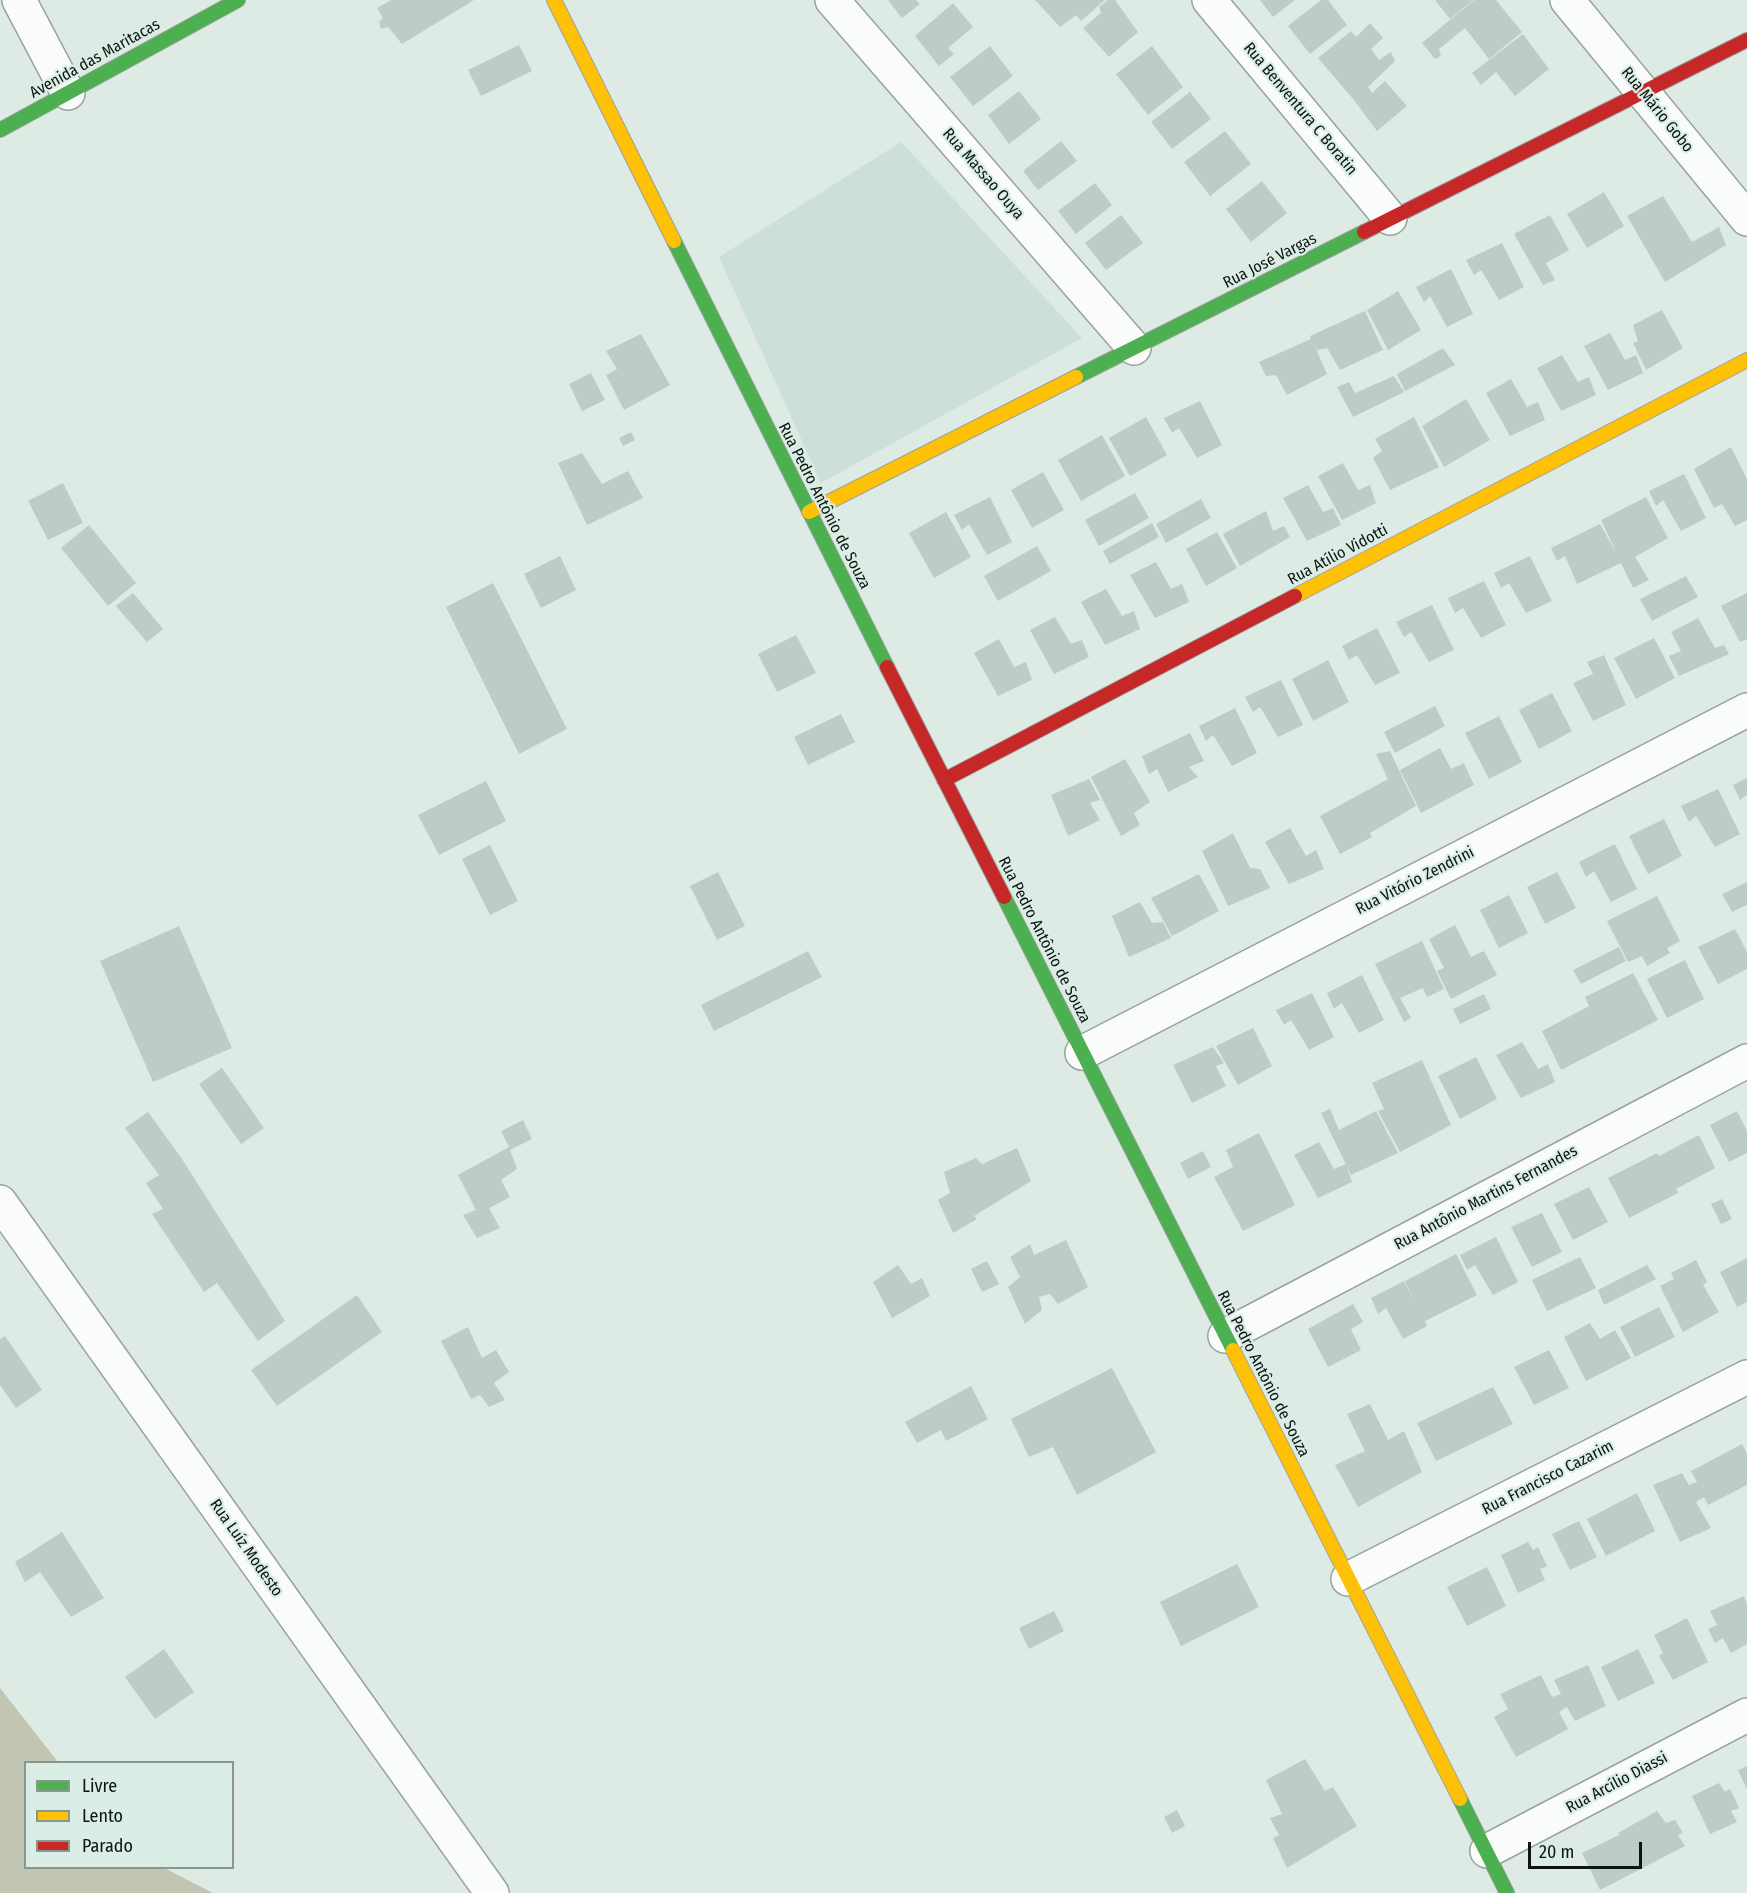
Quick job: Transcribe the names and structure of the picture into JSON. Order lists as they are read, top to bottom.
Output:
{
  "streets": {
    "street": [
      "Avenida das Maritacas",
      "Rua Benventura C Boratin",
      "Rua Mário Gobo",
      "Rua Massao Ouya",
      "Rua José Vargas",
      "Rua Pedro Antônio de Souza",
      "Rua Atílio Vidotti",
      "Rua Vitório Zendrini",
      "Rua Antônio Martins Fernandes",
      "Rua Francisco Cazarim",
      "Rua Luíz Modesto",
      "Rua Arcílio Diassi"
    ]
  },
  "crossings": [
    ["Rua Benventura C Boratin", "Rua José Vargas"],
    ["Rua Mário Gobo", "Rua José Vargas"],
    ["Rua Massao Ouya", "Rua José Vargas"],
    ["Rua José Vargas", "Rua Pedro Antônio de Souza"],
    ["Rua Pedro Antônio de Souza", "Rua Atílio Vidotti"],
    ["Rua Pedro Antônio de Souza", "Rua Vitório Zendrini"],
    ["Rua Pedro Antônio de Souza", "Rua Antônio Martins Fernandes"],
    ["Rua Pedro Antônio de Souza", "Rua Francisco Cazarim"],
    ["Rua Pedro Antônio de Souza", "Rua Arcílio Diassi"]
  ],
  "legend": ["Livre", "Lento", "Parado"],
  "scale_bar": "20 m"
}
